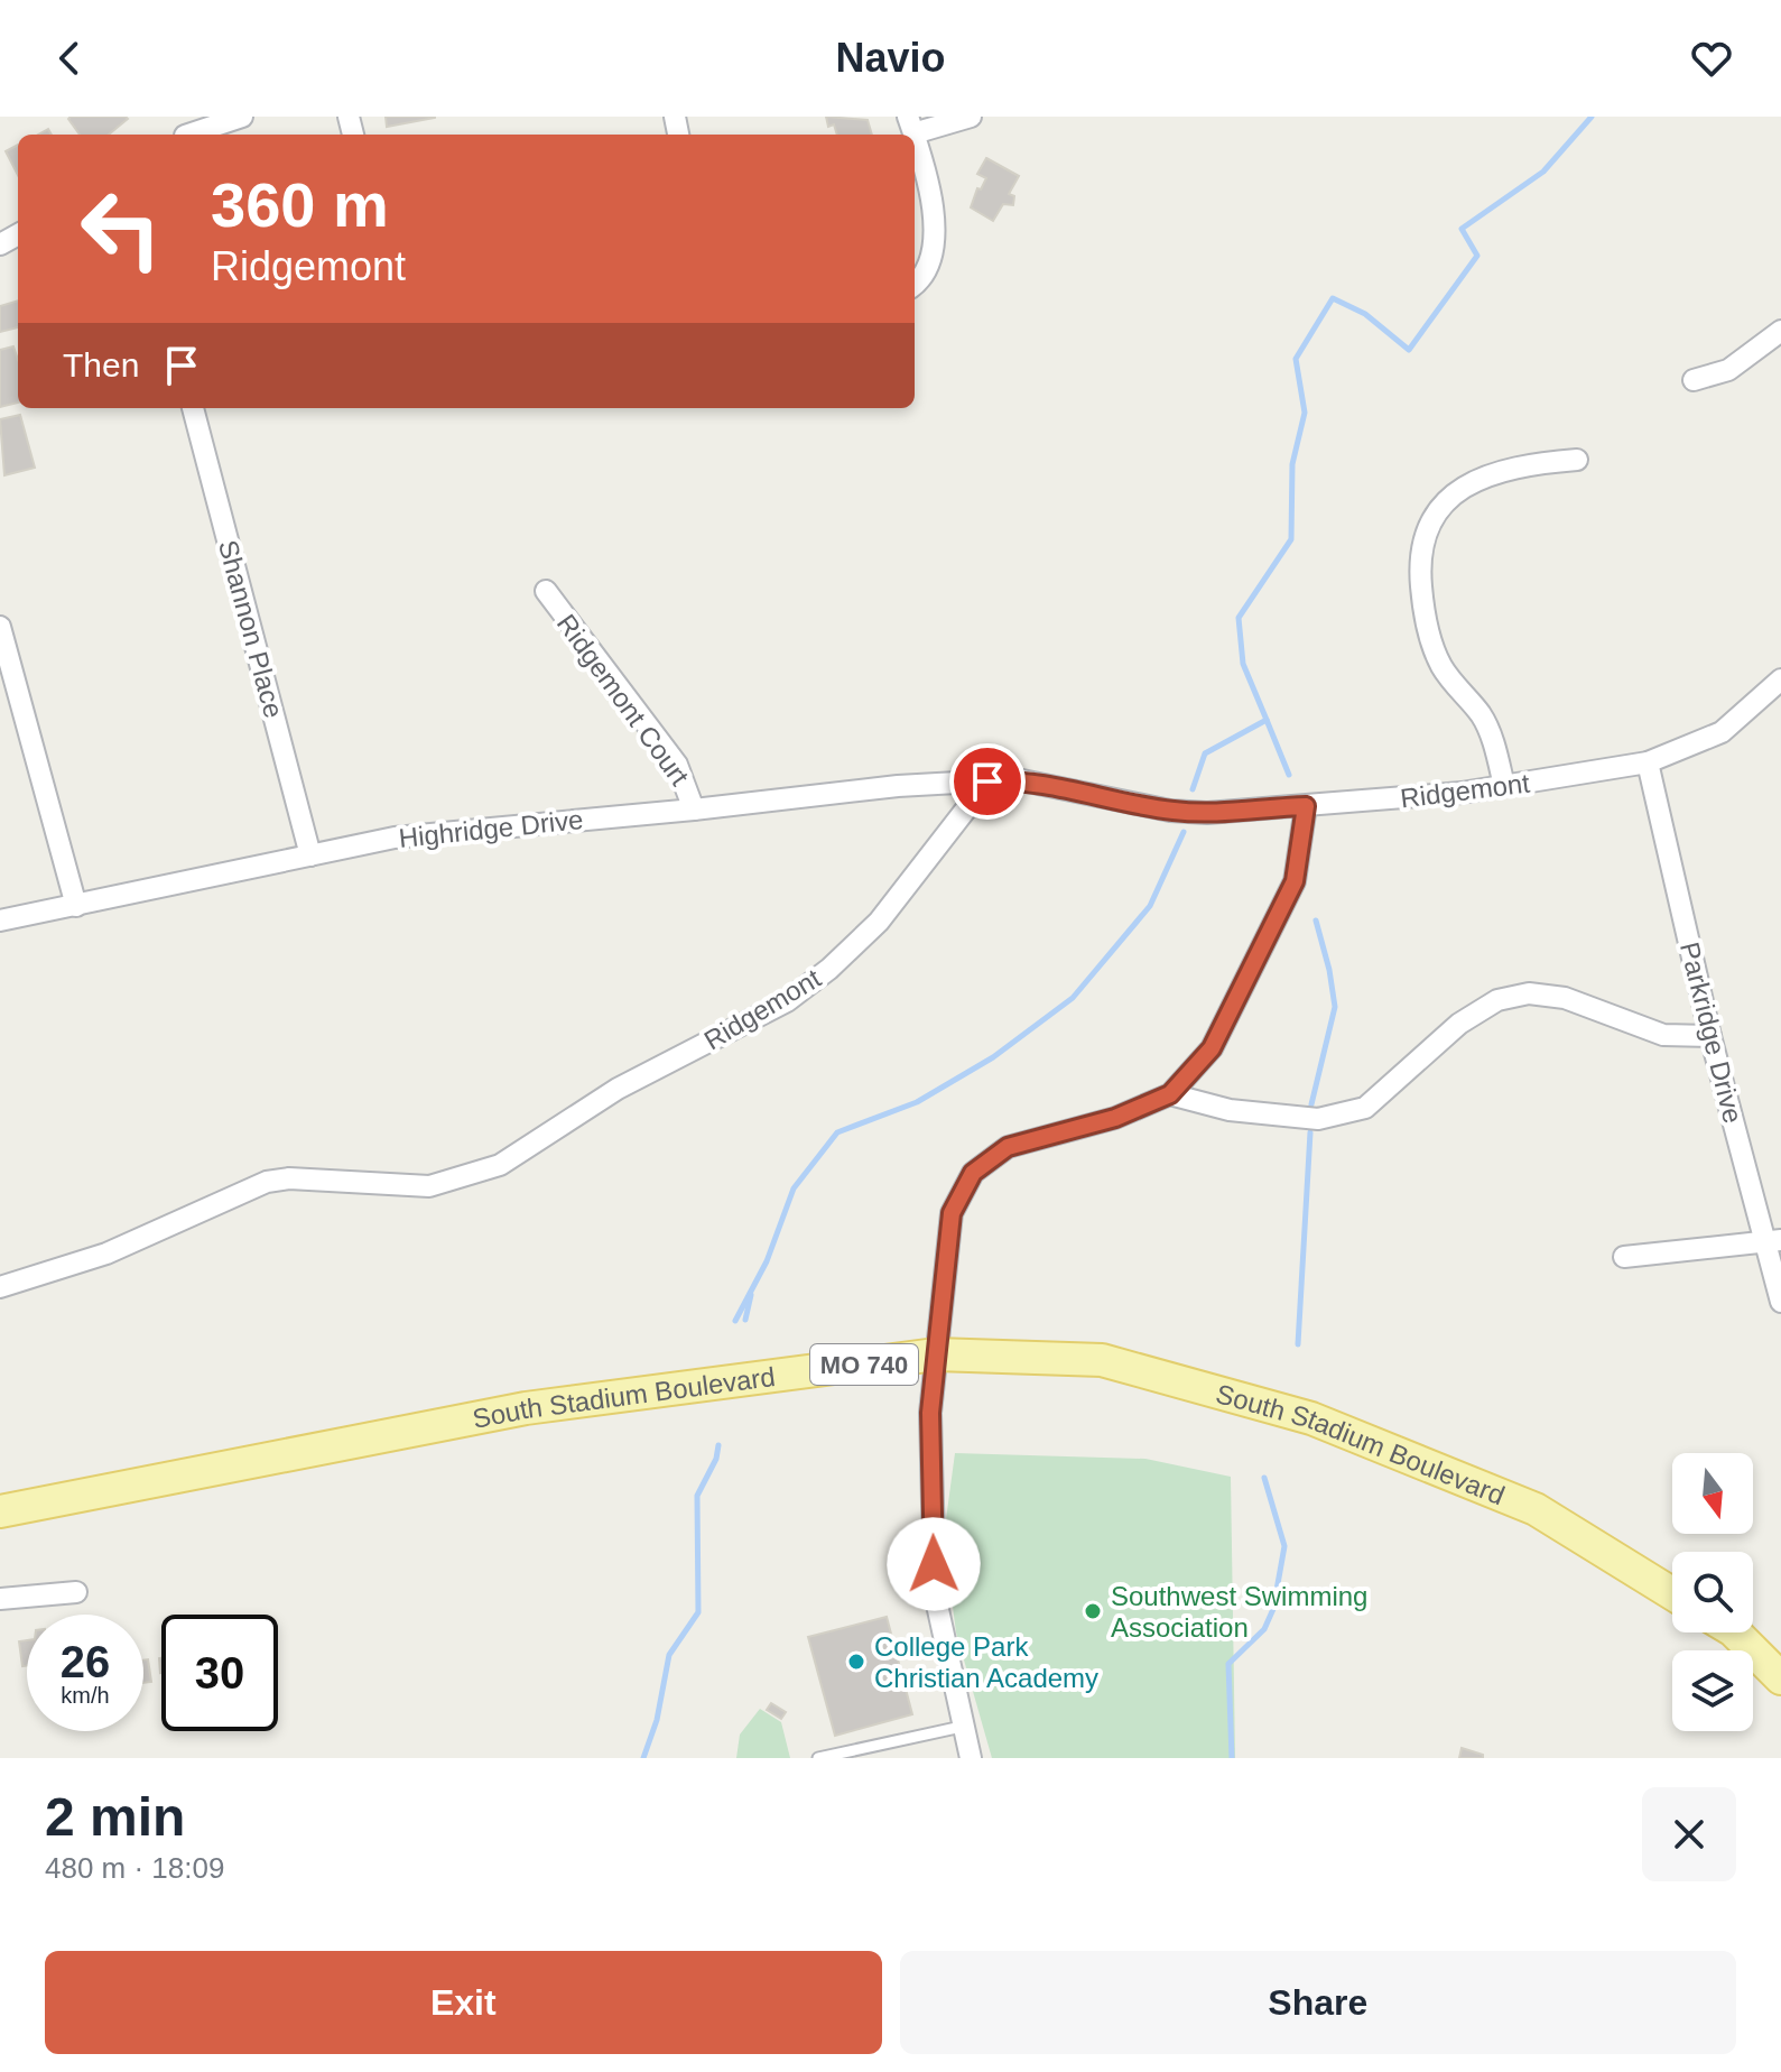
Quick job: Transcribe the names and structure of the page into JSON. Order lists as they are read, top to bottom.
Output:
{
  "streets": {
    "main road": ["MO 740", "South Stadium Boulevard"],
    "street": [
      "Shannon Place",
      "Ridgemont Court",
      "Ridgemont",
      "Highridge Drive",
      "Parkridge Drive"
    ]
  },
  "crossings": [
    ["Shannon Place", "Highridge Drive"],
    ["Ridgemont Court", "Highridge Drive"],
    ["Ridgemont", "Highridge Drive"],
    ["Ridgemont", "Parkridge Drive"]
  ],
  "places": ["Southwest Swimming Association", "College Park Christian Academy"],
  "north": "bottom",
  "page": {
    "header": "Navio",
    "turn": ["360 m", "Ridgemont"],
    "then": "Then",
    "speed": "26 km/h",
    "limit": "30",
    "heading": ["2 min", "480 m · 18:09"],
    "buttons": ["Exit", "Share"]
  }
}
